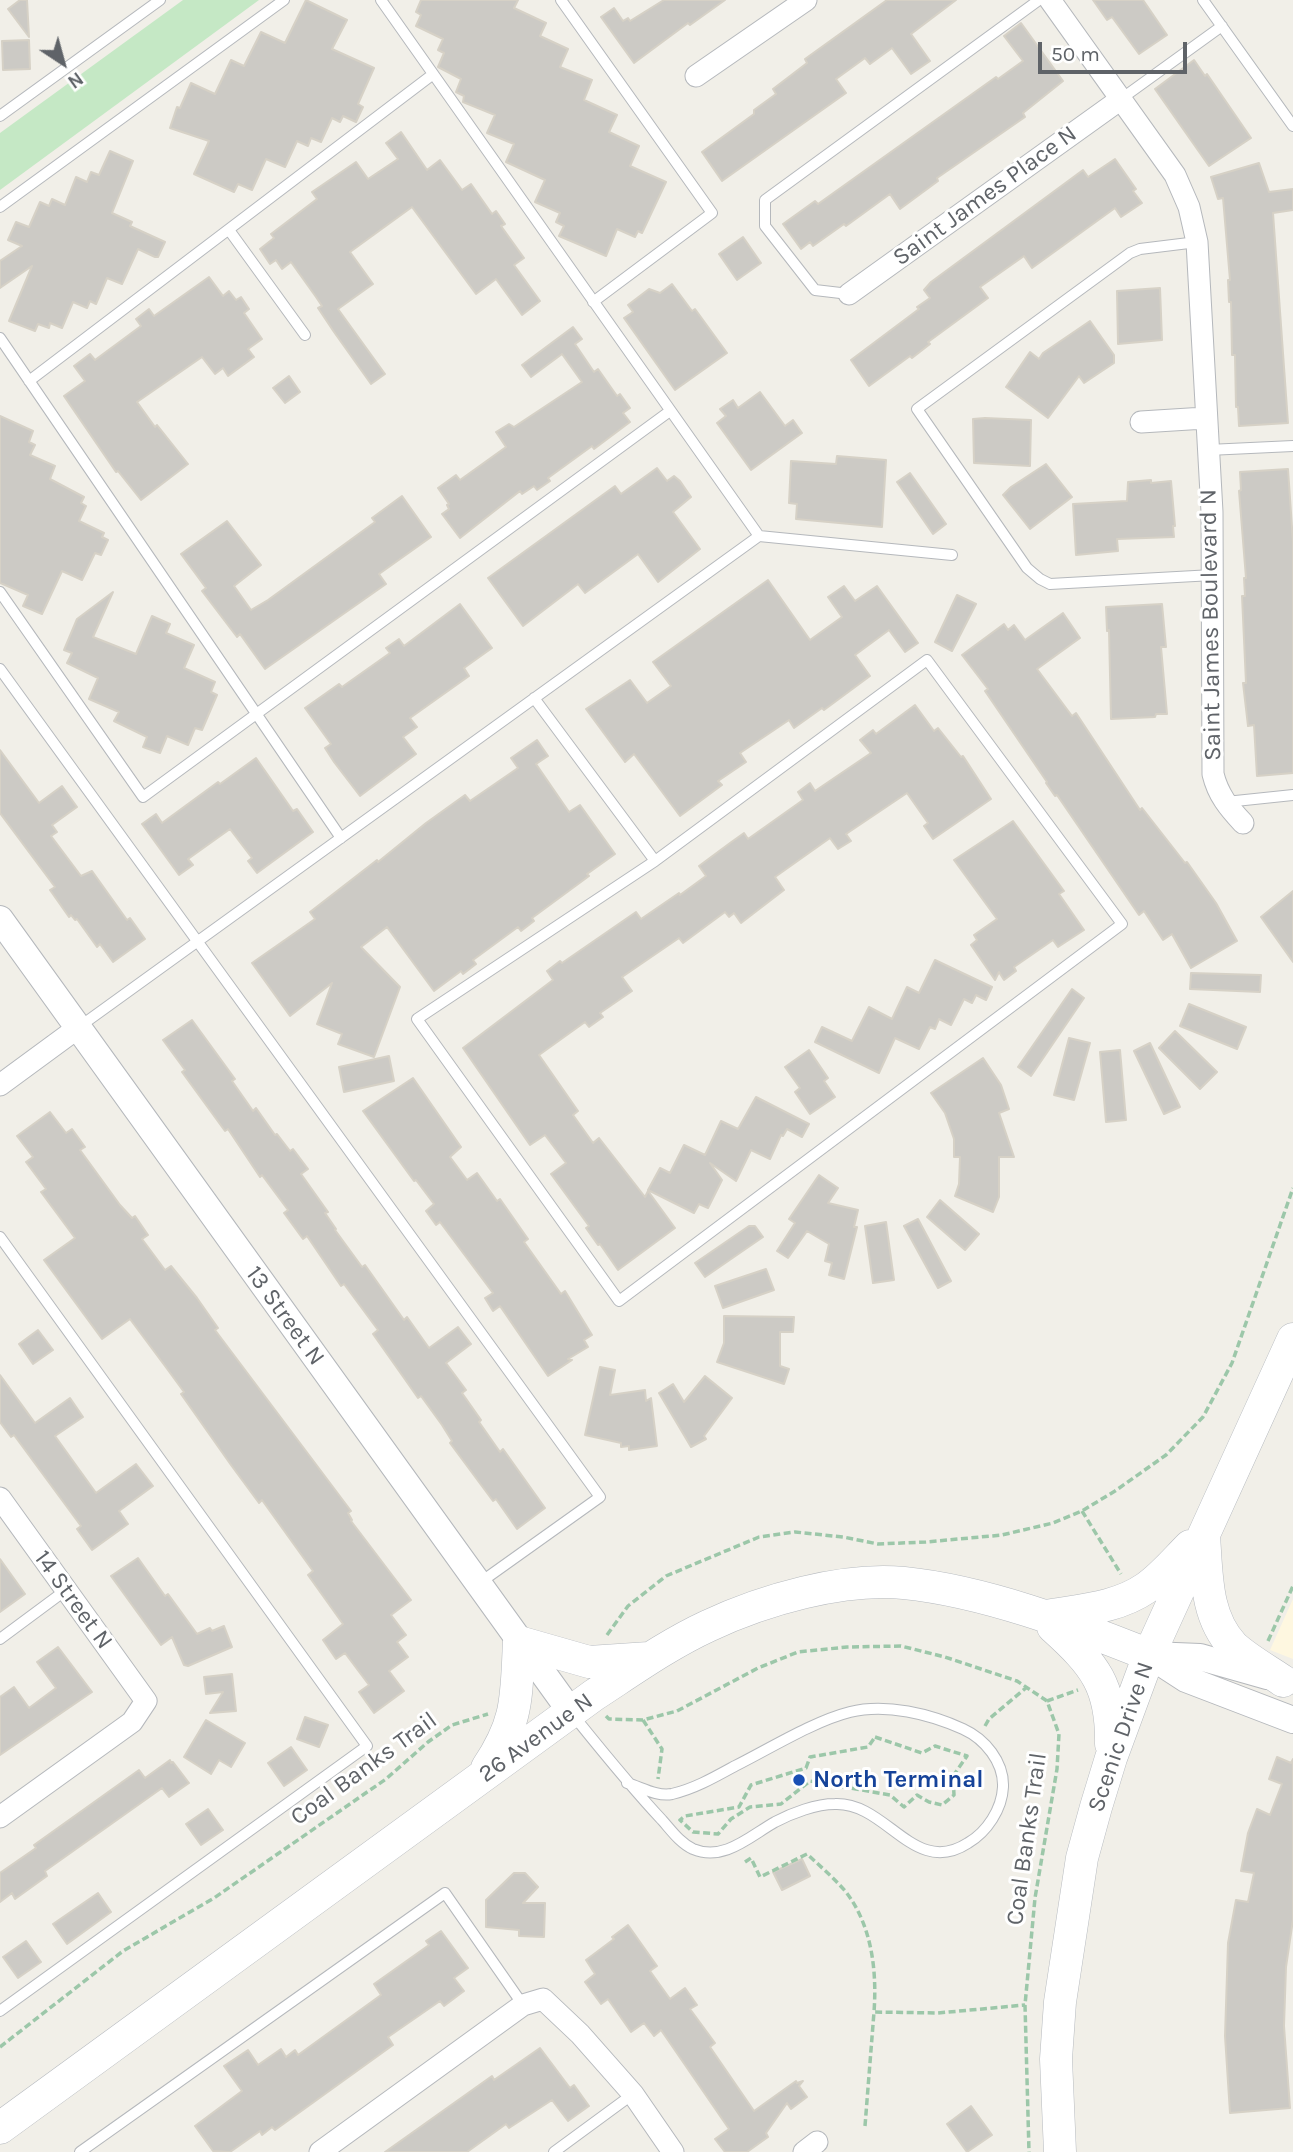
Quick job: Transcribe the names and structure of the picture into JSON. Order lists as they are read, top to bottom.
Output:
{
  "streets": {
    "main road": ["Scenic Drive N", "26 Avenue N"],
    "street": [
      "Saint James Place N",
      "Saint James Boulevard N",
      "13 Street N",
      "14 Street N"
    ],
    "path": ["Coal Banks Trail"]
  },
  "crossings": [
    ["Saint James Place N", "Saint James Boulevard N"],
    ["13 Street N", "26 Avenue N"],
    ["Scenic Drive N", "26 Avenue N"]
  ],
  "places": ["North Terminal"],
  "scale_bar": "50 m",
  "north": "bottom right"
}
